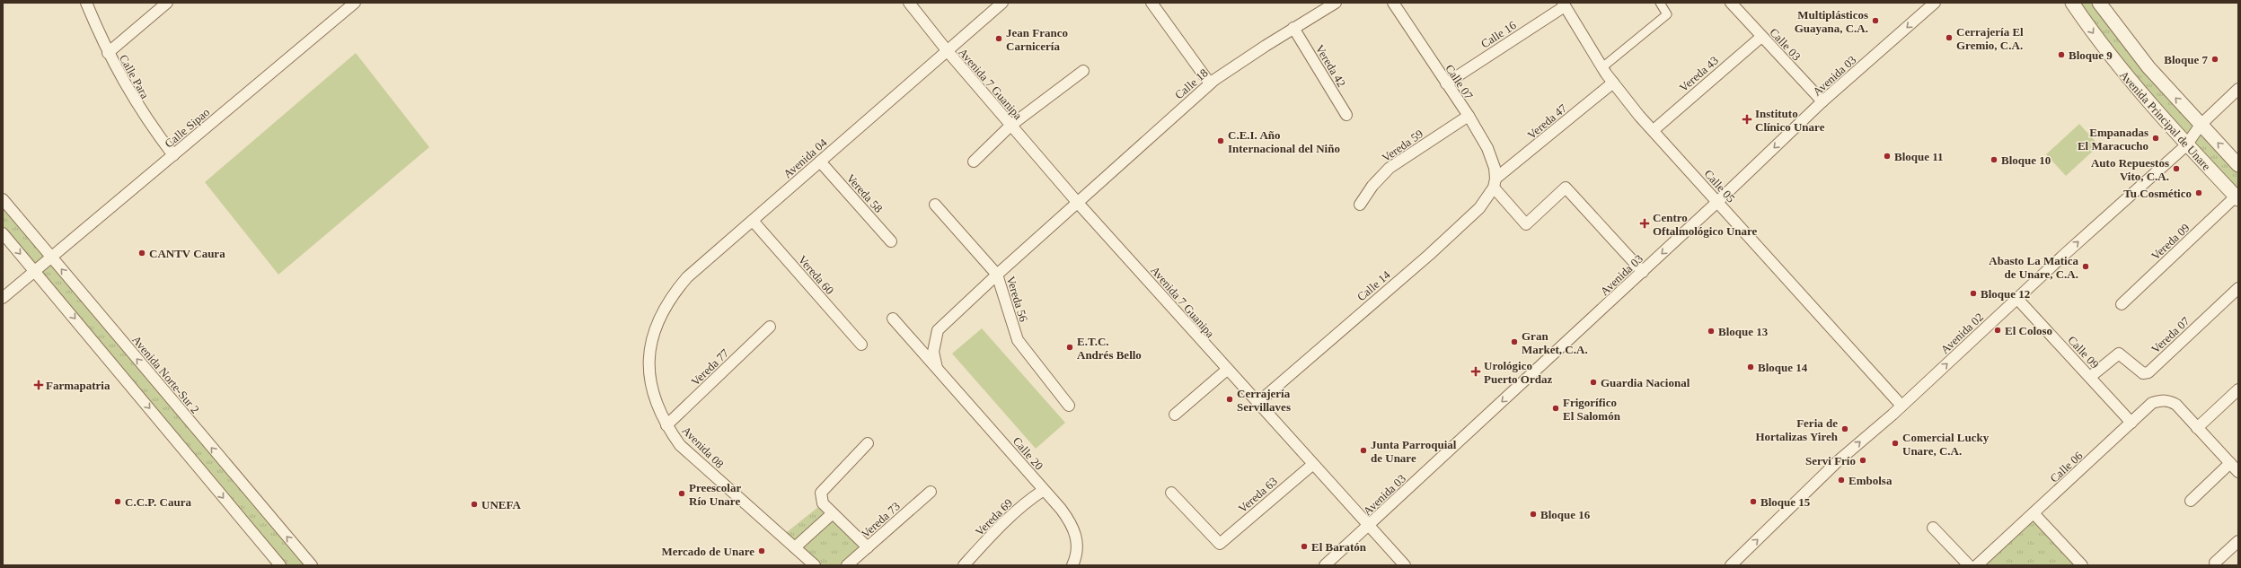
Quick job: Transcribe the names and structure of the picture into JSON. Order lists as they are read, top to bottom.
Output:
{
  "streets": {
    "street": [
      "Calle 16",
      "Calle 03",
      "Vereda 42",
      "Vereda 43",
      "Avenida 03",
      "Calle Para",
      "Calle 07",
      "Avenida 7 Guanipa",
      "Calle 18",
      "Avenida Principal de Unare",
      "Vereda 47",
      "Calle Sipao",
      "Vereda 59",
      "Avenida 04",
      "Calle 05",
      "Vereda 58",
      "Vereda 09",
      "Vereda 60",
      "Calle 14",
      "Vereda 56",
      "Avenida 02",
      "Vereda 07",
      "Calle 09",
      "Vereda 77",
      "Avenida Norte-Sur 2",
      "Avenida 08",
      "Calle 20",
      "Calle 06",
      "Vereda 63",
      "Vereda 69",
      "Vereda 73"
    ]
  },
  "crossings": [
    ["Calle 16", "Calle 07"],
    ["Calle 16", "Calle 05"],
    ["Calle 03", "Vereda 43"],
    ["Calle 03", "Avenida 03"],
    ["Vereda 42", "Calle 18"],
    ["Vereda 43", "Calle 05"],
    ["Avenida 03", "Avenida 7 Guanipa"],
    ["Avenida 03", "Calle 05"],
    ["Calle Para", "Calle Sipao"],
    ["Calle 07", "Vereda 47"],
    ["Calle 07", "Vereda 59"],
    ["Calle 07", "Calle 14"],
    ["Avenida 7 Guanipa", "Calle 18"],
    ["Avenida 7 Guanipa", "Avenida 04"],
    ["Avenida 7 Guanipa", "Calle 14"],
    ["Avenida 7 Guanipa", "Vereda 63"],
    ["Avenida Principal de Unare", "Vereda 09"],
    ["Avenida Principal de Unare", "Avenida 02"],
    ["Vereda 47", "Calle 05"],
    ["Vereda 47", "Calle 14"],
    ["Calle Sipao", "Avenida Norte-Sur 2"],
    ["Avenida 04", "Vereda 58"],
    ["Avenida 04", "Vereda 60"],
    ["Avenida 04", "Avenida 08"],
    ["Calle 05", "Avenida 02"],
    ["Avenida 02", "Calle 09"],
    ["Vereda 07", "Calle 09"],
    ["Calle 09", "Calle 06"],
    ["Vereda 77", "Avenida 08"],
    ["Calle 20", "Vereda 69"]
  ],
  "one_way": ["Avenida 03", "Avenida 02"],
  "places": {
    "other": [
      "Multiplásticos Guayana, C.A.",
      "Cerrajería El Gremio, C.A.",
      "Jean Franco Carnicería",
      "Bloque 9",
      "Bloque 7",
      "Empanadas El Maracucho",
      "C.E.I. Año Internacional del Niño",
      "Bloque 11",
      "Bloque 10",
      "Auto Repuestos Vito, C.A.",
      "Tu Cosmético",
      "CANTV Caura",
      "Abasto La Matica de Unare, C.A.",
      "Bloque 12",
      "El Coloso",
      "Bloque 13",
      "Gran Market, C.A.",
      "E.T.C. Andrés Bello",
      "Bloque 14",
      "Guardia Nacional",
      "Cerrajería Servillaves",
      "Frigorífico El Salomón",
      "Feria de Hortalizas Yireh",
      "Comercial Lucky Unare, C.A.",
      "Junta Parroquial de Unare",
      "Servi Frío",
      "Embolsa",
      "Preescolar Río Unare",
      "C.C.P. Caura",
      "Bloque 15",
      "UNEFA",
      "Bloque 16",
      "El Baratón",
      "Mercado de Unare"
    ],
    "health": [
      "Instituto Clínico Unare",
      "Centro Oftalmológico Unare",
      "Urológico Puerto Ordaz",
      "Farmapatria"
    ]
  }
}
